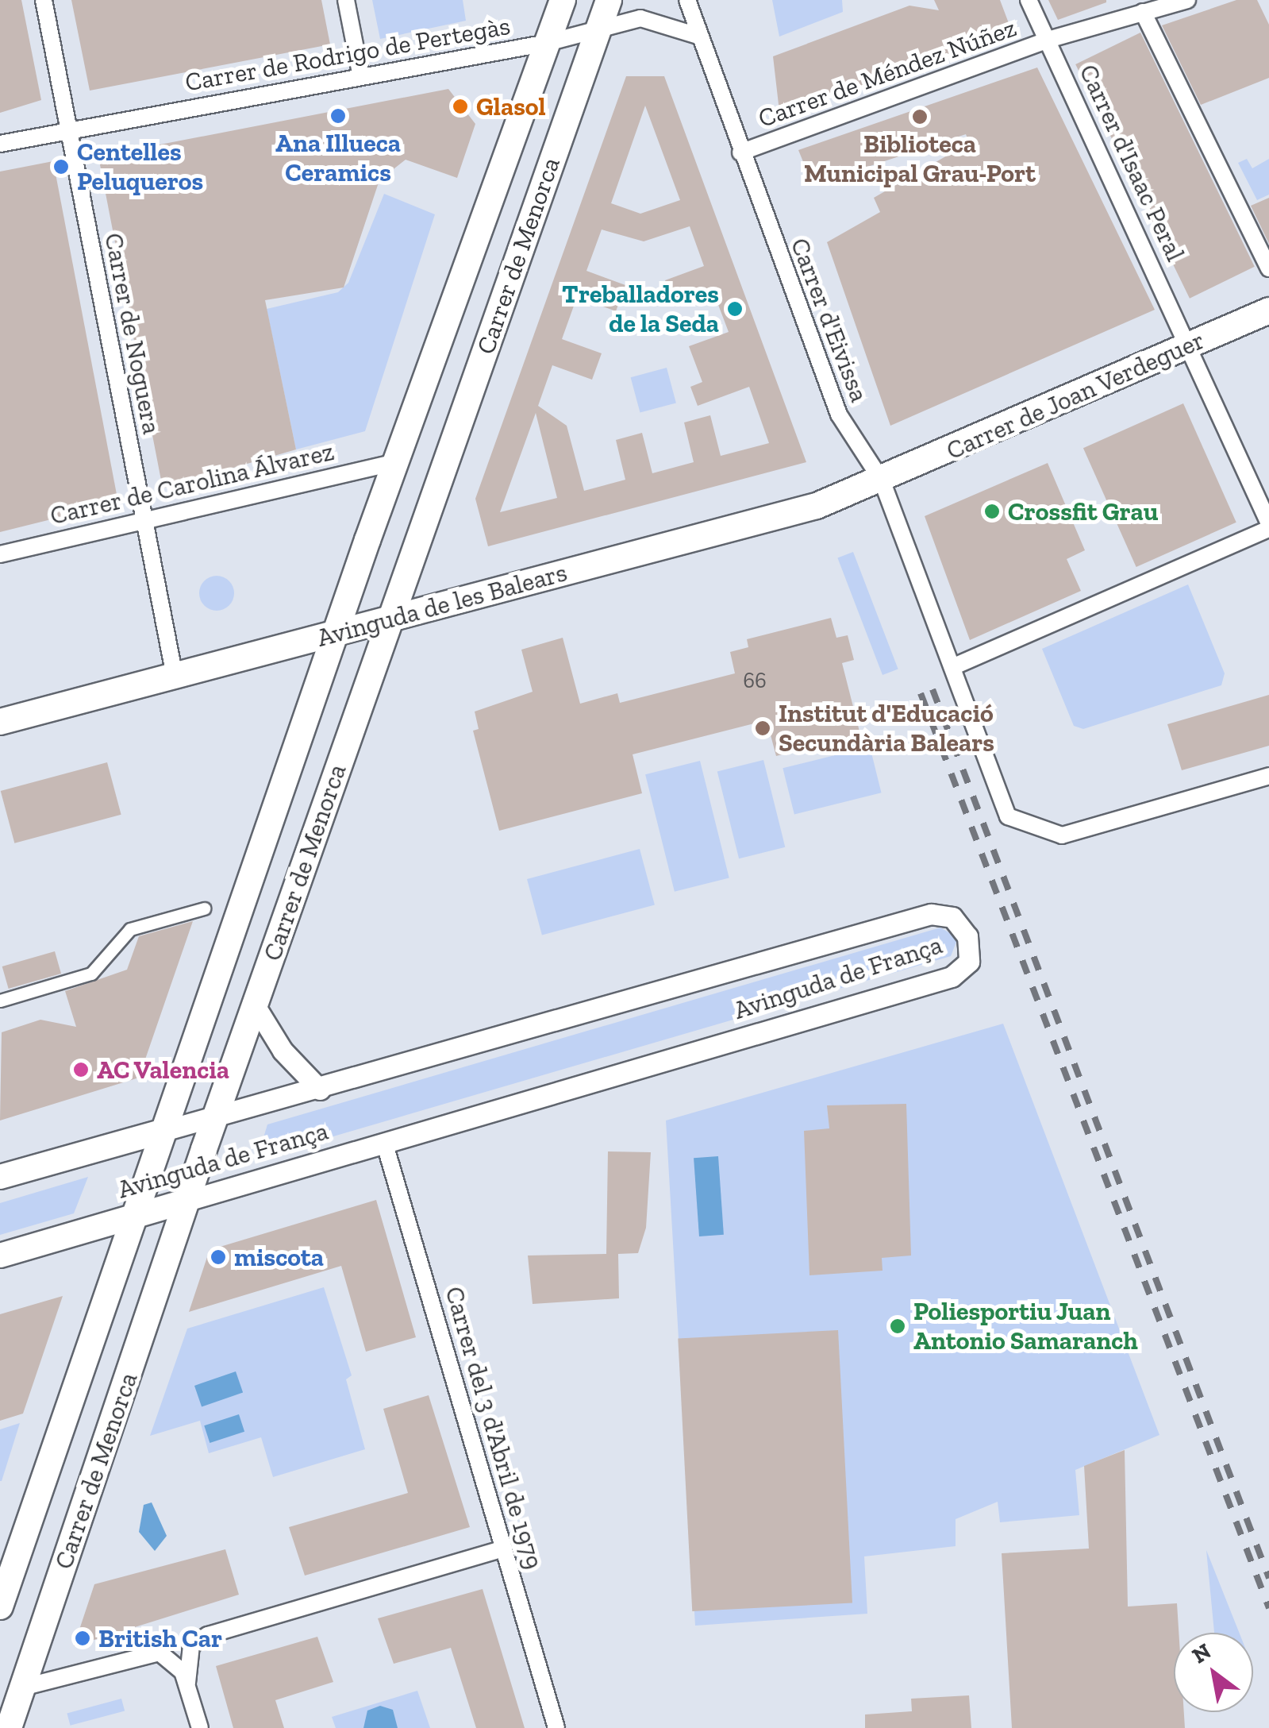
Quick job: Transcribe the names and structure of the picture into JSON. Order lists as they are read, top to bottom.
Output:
{
  "streets": {
    "main road": [
      "Carrer de Menorca",
      "Carrer de Joan Verdeguer",
      "Avinguda de les Balears",
      "Avinguda de França"
    ],
    "street": [
      "Carrer de Rodrigo de Pertegàs",
      "Carrer de Méndez Núñez",
      "Carrer d'Isaac Peral",
      "Carrer d'Eivissa",
      "Carrer de Noguera",
      "Carrer de Carolina Álvarez",
      "Carrer del 3 d'Abril de 1979"
    ]
  },
  "crossings": [
    ["Carrer de Rodrigo de Pertegàs", "Carrer de Menorca"],
    ["Carrer de Rodrigo de Pertegàs", "Carrer d'Eivissa"],
    ["Carrer de Rodrigo de Pertegàs", "Carrer de Noguera"],
    ["Carrer de Méndez Núñez", "Carrer d'Isaac Peral"],
    ["Carrer de Méndez Núñez", "Carrer d'Eivissa"],
    ["Carrer d'Isaac Peral", "Carrer de Joan Verdeguer"],
    ["Carrer de Menorca", "Carrer de Carolina Álvarez"],
    ["Carrer de Menorca", "Avinguda de les Balears"],
    ["Carrer de Menorca", "Avinguda de França"],
    ["Carrer d'Eivissa", "Carrer de Joan Verdeguer"],
    ["Carrer d'Eivissa", "Avinguda de les Balears"],
    ["Carrer de Noguera", "Carrer de Carolina Álvarez"],
    ["Carrer de Noguera", "Avinguda de les Balears"],
    ["Carrer de Joan Verdeguer", "Avinguda de les Balears"],
    ["Avinguda de França", "Carrer del 3 d'Abril de 1979"]
  ],
  "places": [
    "Glasol",
    "Ana Illueca Ceramics",
    "Biblioteca Municipal Grau-Port",
    "Centelles Peluqueros",
    "Treballadores de la Seda",
    "Crossfit Grau",
    "Institut d'Educació Secundària Balears",
    "AC Valencia",
    "miscota",
    "Poliesportiu Juan Antonio Samaranch",
    "British Car"
  ],
  "house_numbers": ["66"],
  "north": "top left"
}
